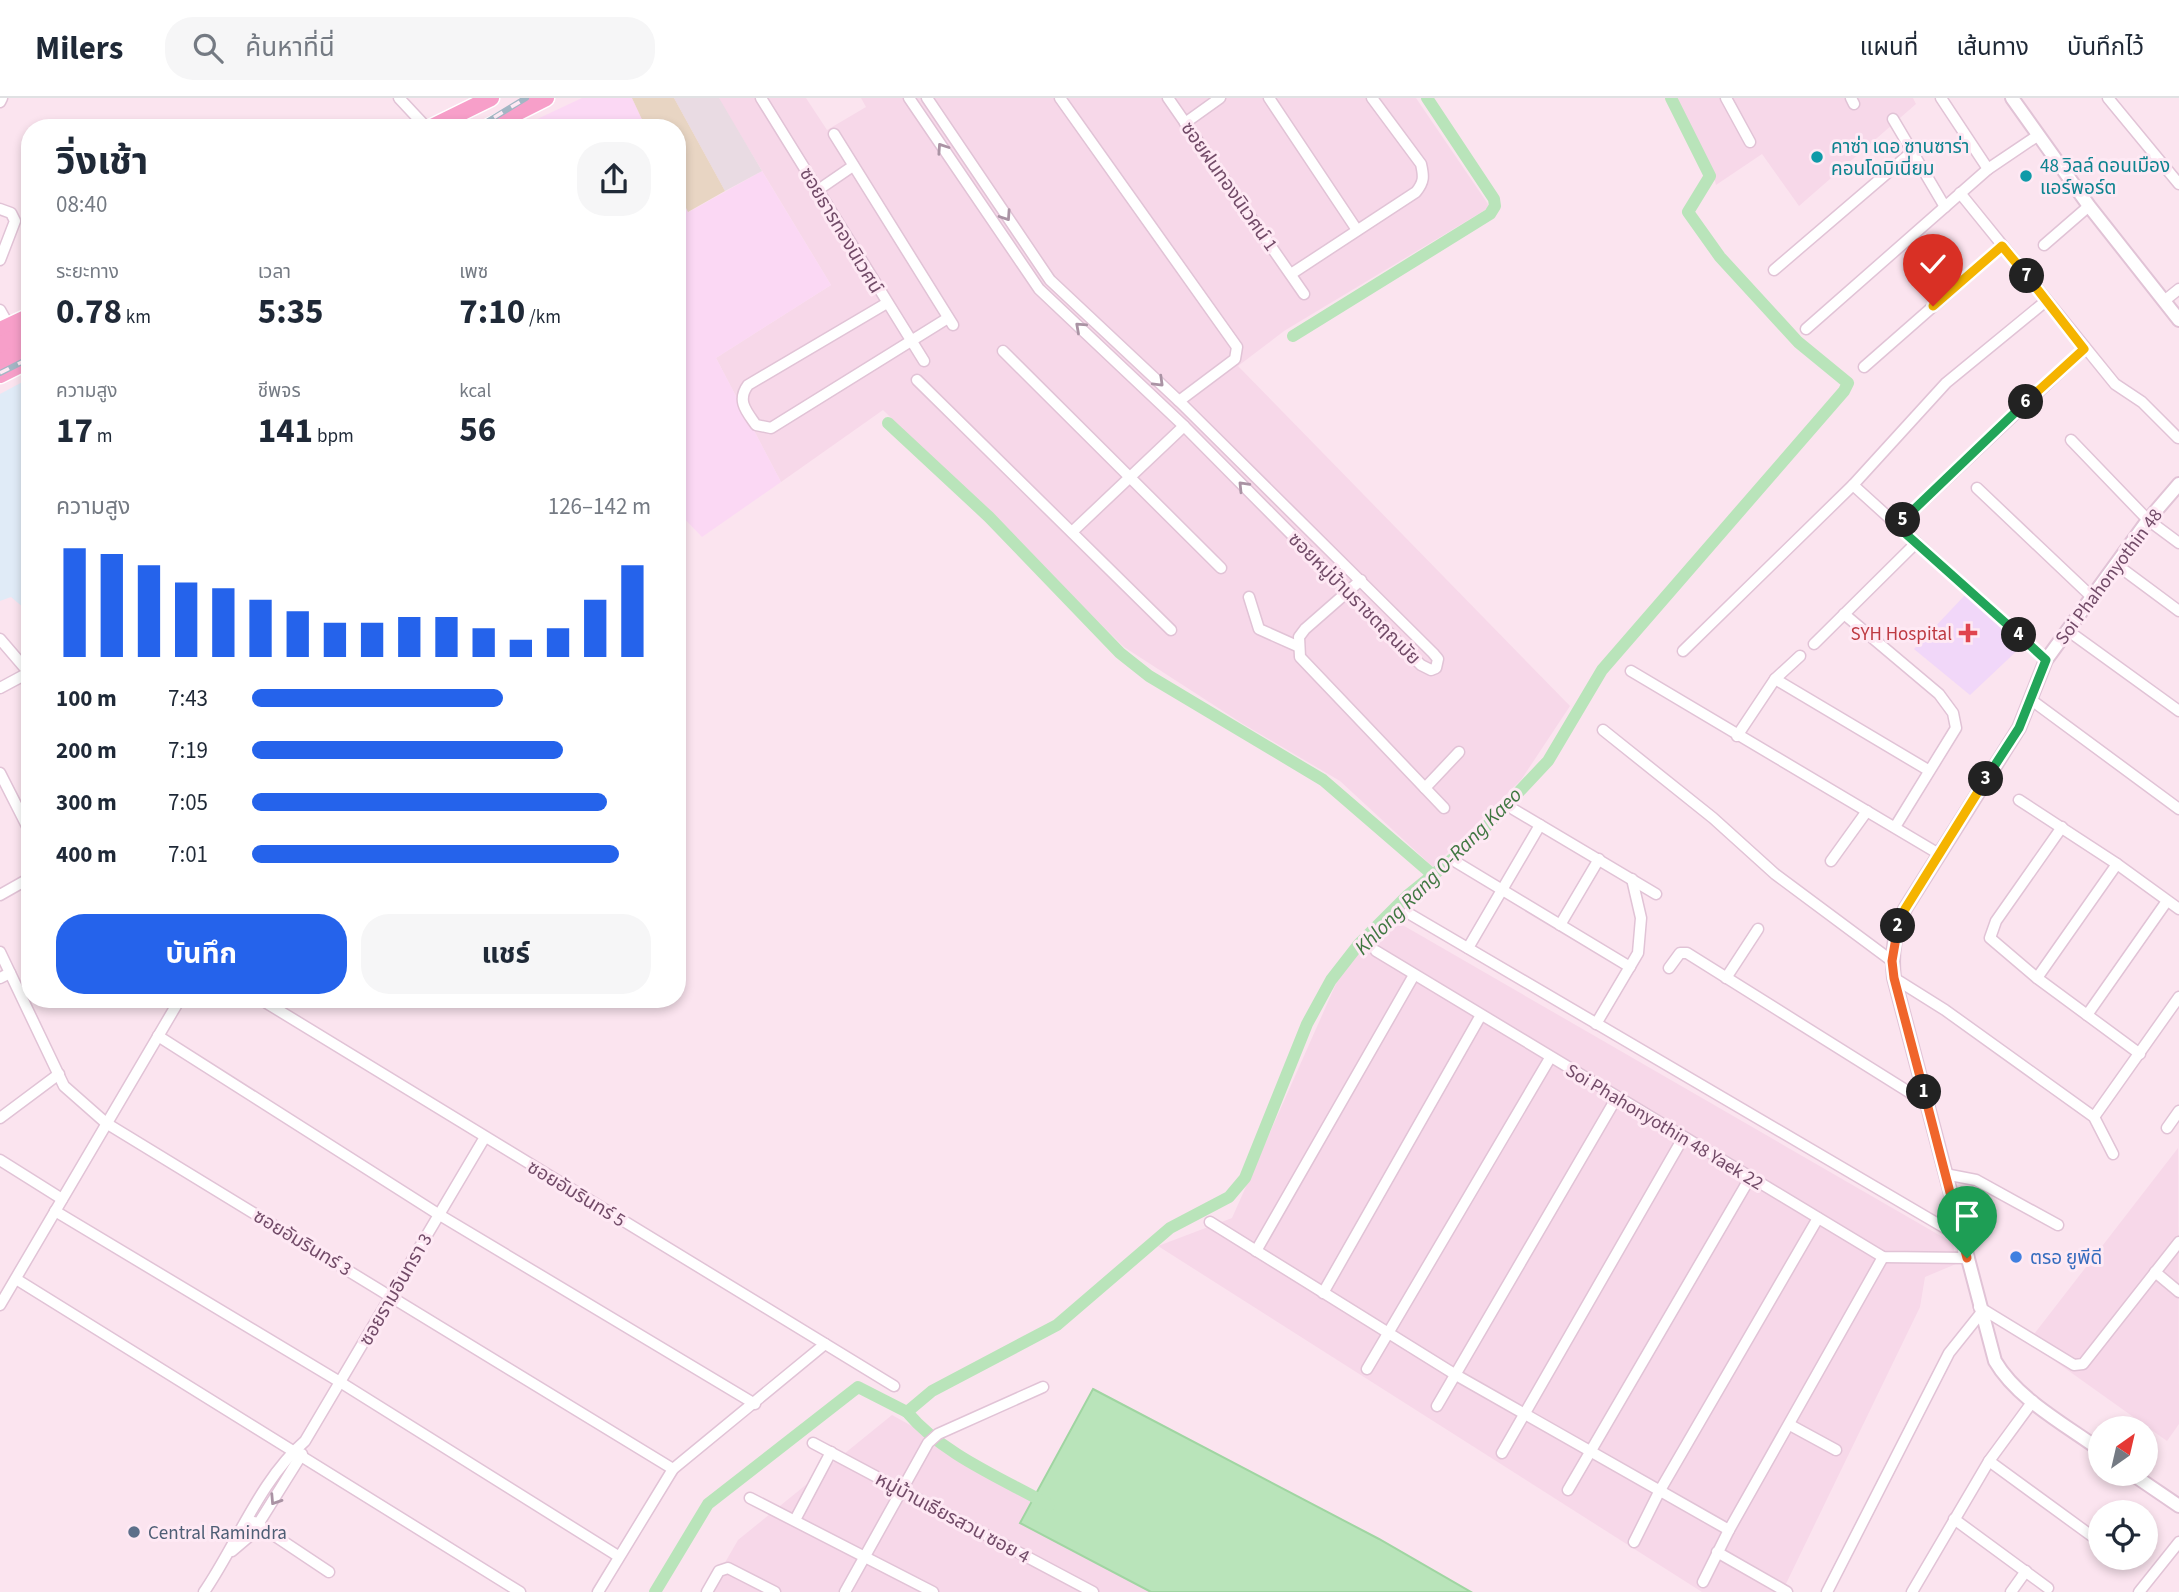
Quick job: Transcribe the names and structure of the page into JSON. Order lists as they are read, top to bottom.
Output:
{
  "streets": {
    "street": [
      "ซอยฝนทองนิเวศน์ 1",
      "ซอยธารทองนิเวศน์",
      "Soi Phahonyothin 48",
      "ซอยหมู่บ้านราชตฤณมัย",
      "Soi Phahonyothin 48 Yaek 22",
      "ซอยอัมรินทร์ 5",
      "ซอยอัมรินทร์ 3",
      "ซอยรามอินทรา 3",
      "หมู่บ้านเธียรสวน ซอย 4"
    ]
  },
  "crossings": [
    ["ซอยอัมรินทร์ 5", "ซอยรามอินทรา 3"],
    ["ซอยอัมรินทร์ 3", "ซอยรามอินทรา 3"]
  ],
  "water": ["Khlong Rang O-Rang Kaeo"],
  "places": {
    "other": [
      "คาซ่า เดอ ซานซาร่า คอนโดมิเนี่ยม",
      "48 วิลล์ ดอนเมือง แอร์พอร์ต",
      "ตรอ ยูพีดี",
      "Central Ramindra"
    ],
    "health": ["SYH Hospital"]
  },
  "north": "top right",
  "page": {
    "header": "Milers",
    "search": "ค้นหาที่นี่",
    "nav": ["แผนที่", "เส้นทาง", "บันทึกไว้"],
    "heading": ["วิ่งเช้า", "08:40"],
    "stats": [
      ["ระยะทาง", "0.78 km"],
      ["เวลา", "5:35"],
      ["เพซ", "7:10 /km"],
      ["ความสูง", "17 m"],
      ["ชีพจร", "141 bpm"],
      ["kcal", "56"]
    ],
    "pins": [
      "7",
      "6",
      "5",
      "4",
      "3",
      "2",
      "1"
    ],
    "chart": ["ความสูง", "126–142 m"],
    "list": [
      {
        "name": "100 m",
        "note": "7:43"
      },
      {
        "name": "200 m",
        "note": "7:19"
      },
      {
        "name": "300 m",
        "note": "7:05"
      },
      {
        "name": "400 m",
        "note": "7:01"
      }
    ],
    "buttons": ["บันทึก", "แชร์"]
  }
}
